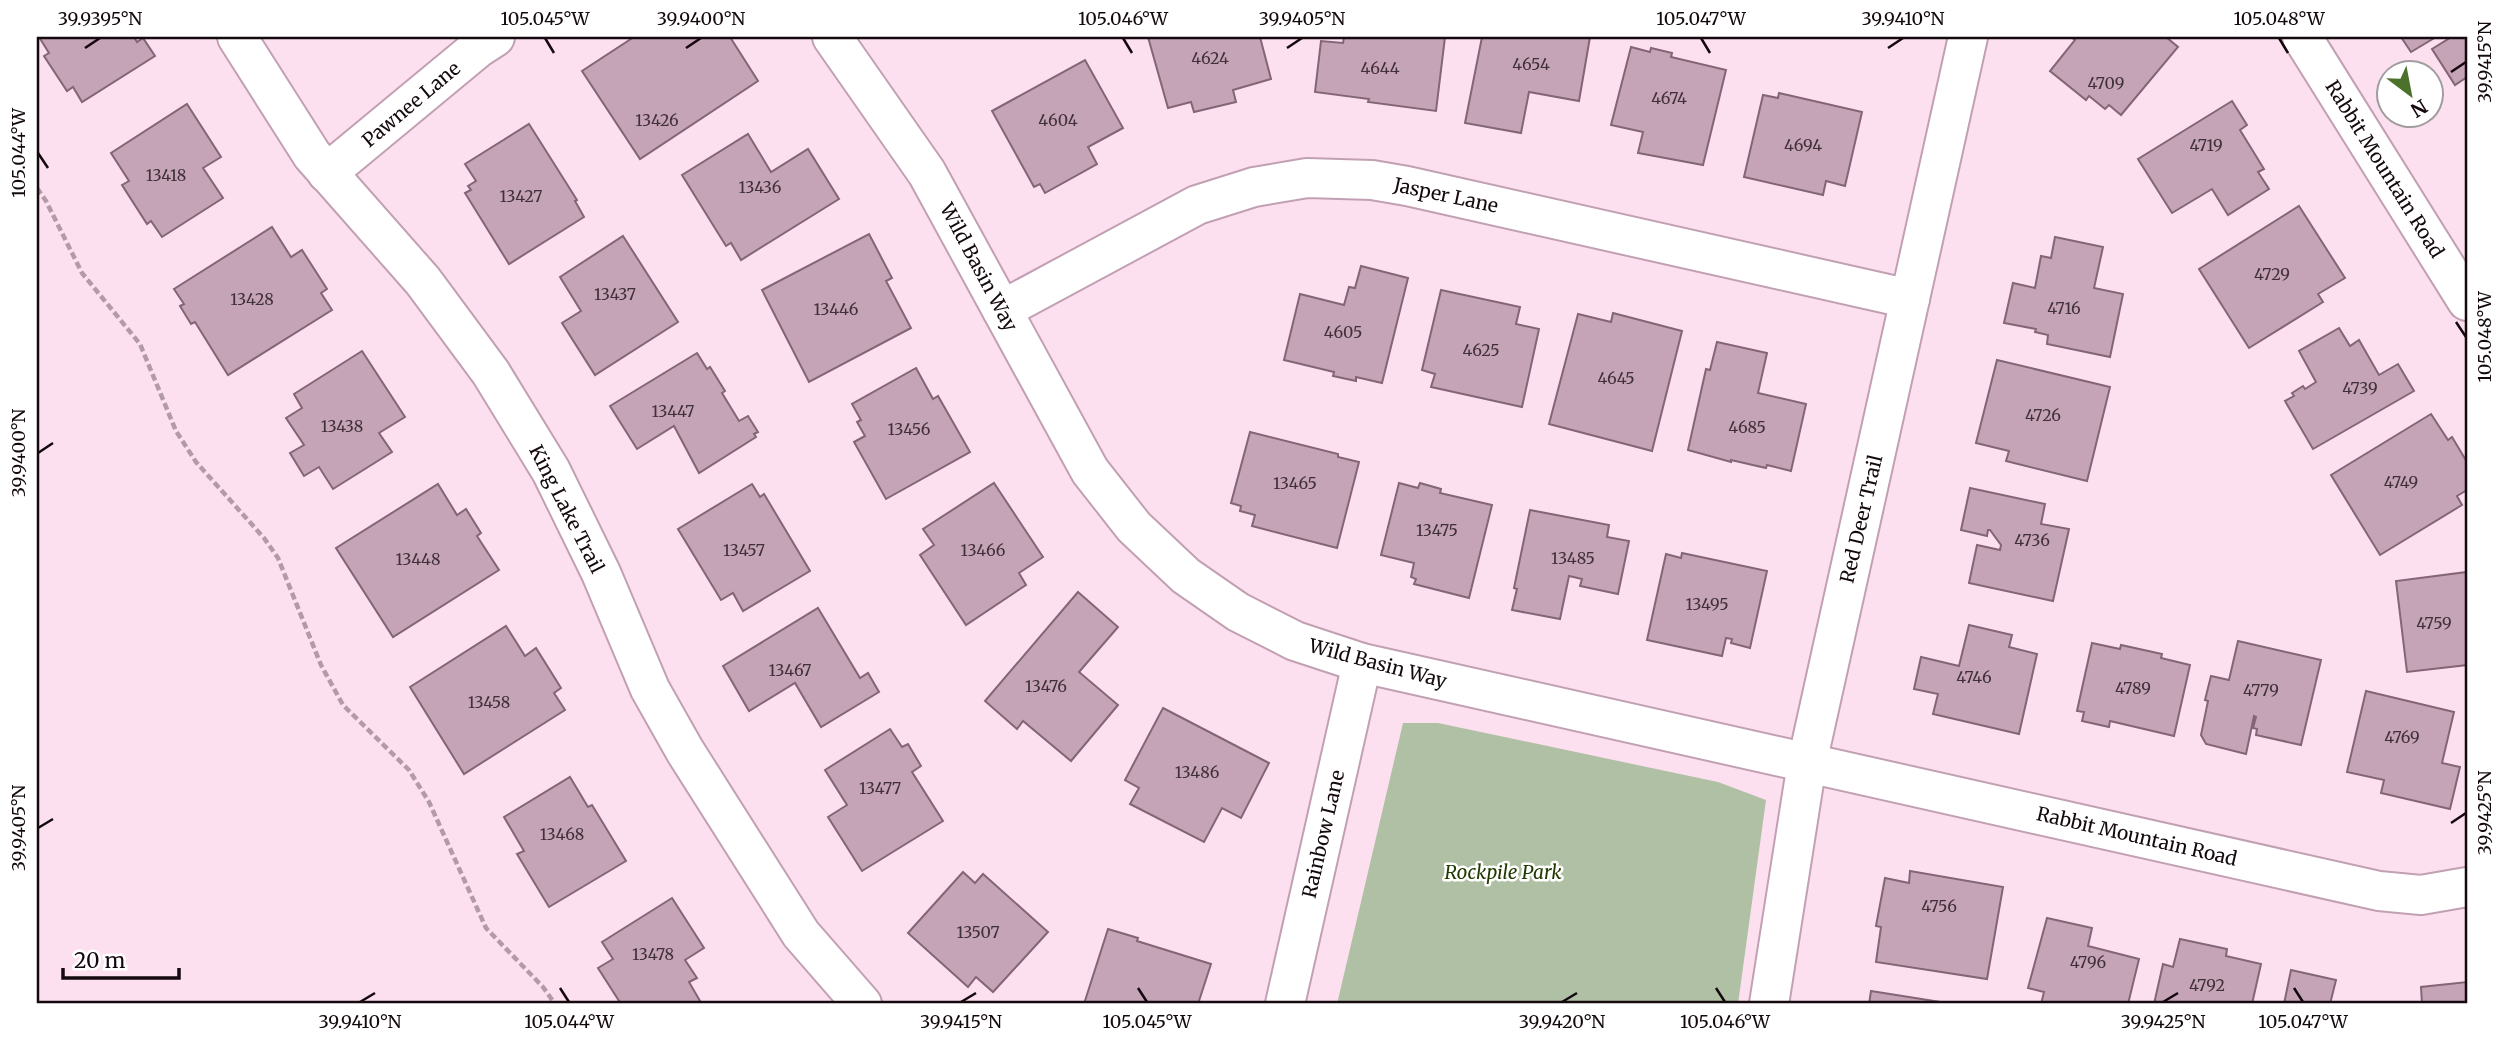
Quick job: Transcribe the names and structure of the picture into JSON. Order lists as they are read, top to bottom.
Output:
{
  "streets": {
    "street": [
      "Pawnee Lane",
      "Rabbit Mountain Road",
      "Jasper Lane",
      "Wild Basin Way",
      "King Lake Trail",
      "Red Deer Trail",
      "Rainbow Lane"
    ]
  },
  "crossings": [
    ["Pawnee Lane", "King Lake Trail"],
    ["Rabbit Mountain Road", "Wild Basin Way"],
    ["Rabbit Mountain Road", "Red Deer Trail"],
    ["Jasper Lane", "Wild Basin Way"],
    ["Jasper Lane", "Red Deer Trail"],
    ["Wild Basin Way", "Red Deer Trail"],
    ["Wild Basin Way", "Rainbow Lane"]
  ],
  "parks": ["Rockpile Park"],
  "house_numbers": [
    "4624",
    "4654",
    "4644",
    "4709",
    "4674",
    "13426",
    "4604",
    "4694",
    "4719",
    "13418",
    "13436",
    "13427",
    "4729",
    "13437",
    "13428",
    "4716",
    "13446",
    "4605",
    "4625",
    "4645",
    "4739",
    "13447",
    "4726",
    "13438",
    "4685",
    "13456",
    "4749",
    "13465",
    "13475",
    "4736",
    "13457",
    "13466",
    "13485",
    "13448",
    "13495",
    "4759",
    "13467",
    "4746",
    "13476",
    "4789",
    "4779",
    "13458",
    "4769",
    "13486",
    "13477",
    "13468",
    "4756",
    "13507",
    "13478",
    "4796",
    "4792"
  ],
  "scale_bar": "20 m",
  "north": "bottom right",
  "coordinates": [
    "39.9395°N",
    "105.045°W",
    "39.9400°N",
    "105.046°W",
    "39.9405°N",
    "105.047°W",
    "39.9410°N",
    "105.048°W",
    "39.9415°N",
    "105.044°W",
    "39.9425°N",
    "39.9420°N"
  ]
}
